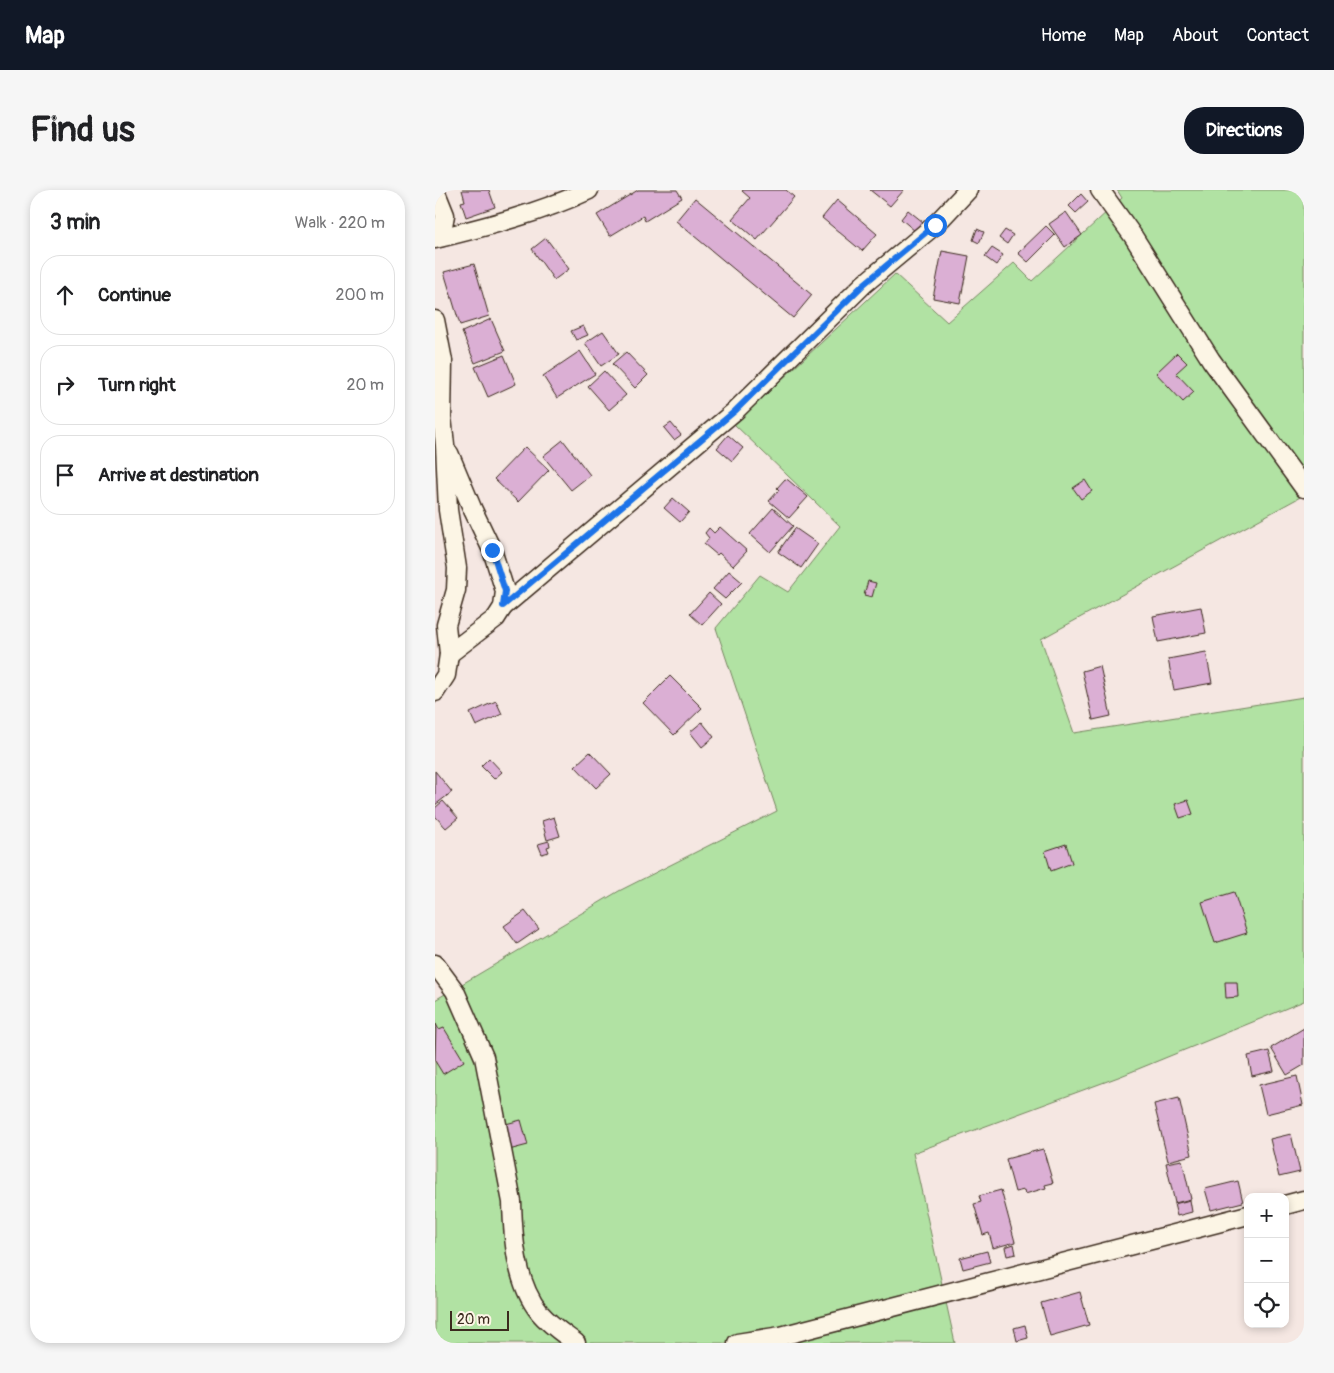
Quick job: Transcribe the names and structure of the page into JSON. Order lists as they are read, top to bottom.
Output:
{
  "scale_bar": "20 m",
  "page": {
    "header": "Map",
    "nav": [
      "Home",
      "Map",
      "About",
      "Contact"
    ],
    "buttons": "Directions",
    "title": "Find us",
    "heading": ["3 min", "Walk · 220 m"],
    "list": [
      ["Continue", "200 m"],
      ["Turn right", "20 m"],
      "Arrive at destination"
    ],
    "map_buttons": ["+", "−"],
    "scale": "20 m"
  }
}
